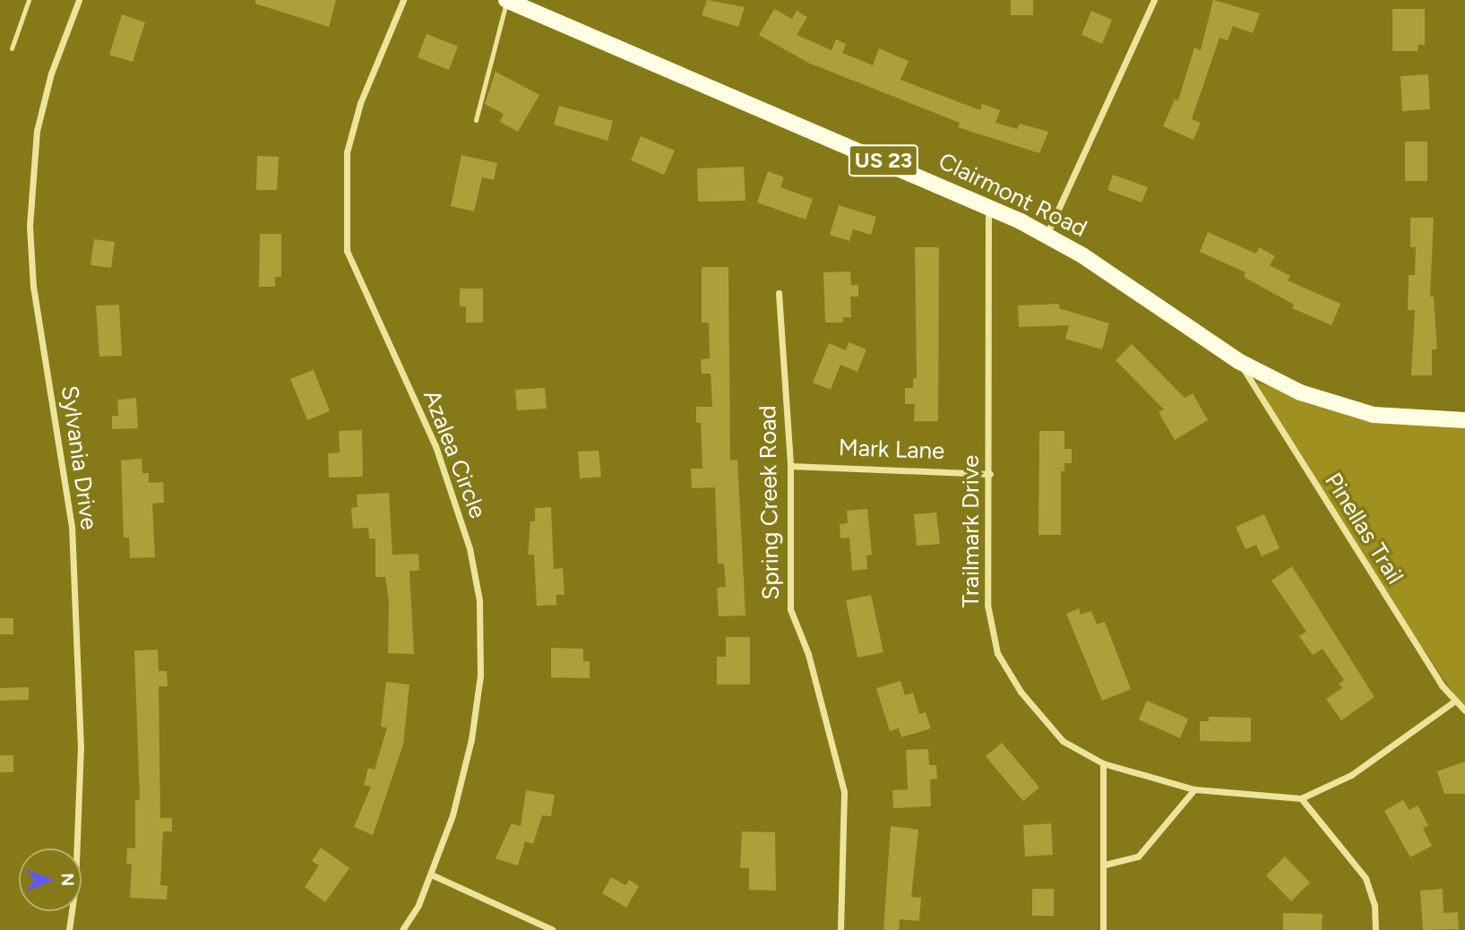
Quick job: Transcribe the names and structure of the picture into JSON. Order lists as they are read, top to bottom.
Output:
{
  "streets": {
    "main road": ["US 23", "Clairmont Road"],
    "street": [
      "Mark Lane",
      "Azalea Circle",
      "Sylvania Drive",
      "Spring Creek Road",
      "Pinellas Trail",
      "Trailmark Drive"
    ]
  },
  "crossings": [
    ["US 23", "Clairmont Road"],
    ["US 23", "Pinellas Trail"],
    ["Clairmont Road", "Pinellas Trail"],
    ["Clairmont Road", "Trailmark Drive"],
    ["Mark Lane", "Spring Creek Road"],
    ["Mark Lane", "Trailmark Drive"],
    ["Pinellas Trail", "Trailmark Drive"]
  ],
  "north": "right"
}
